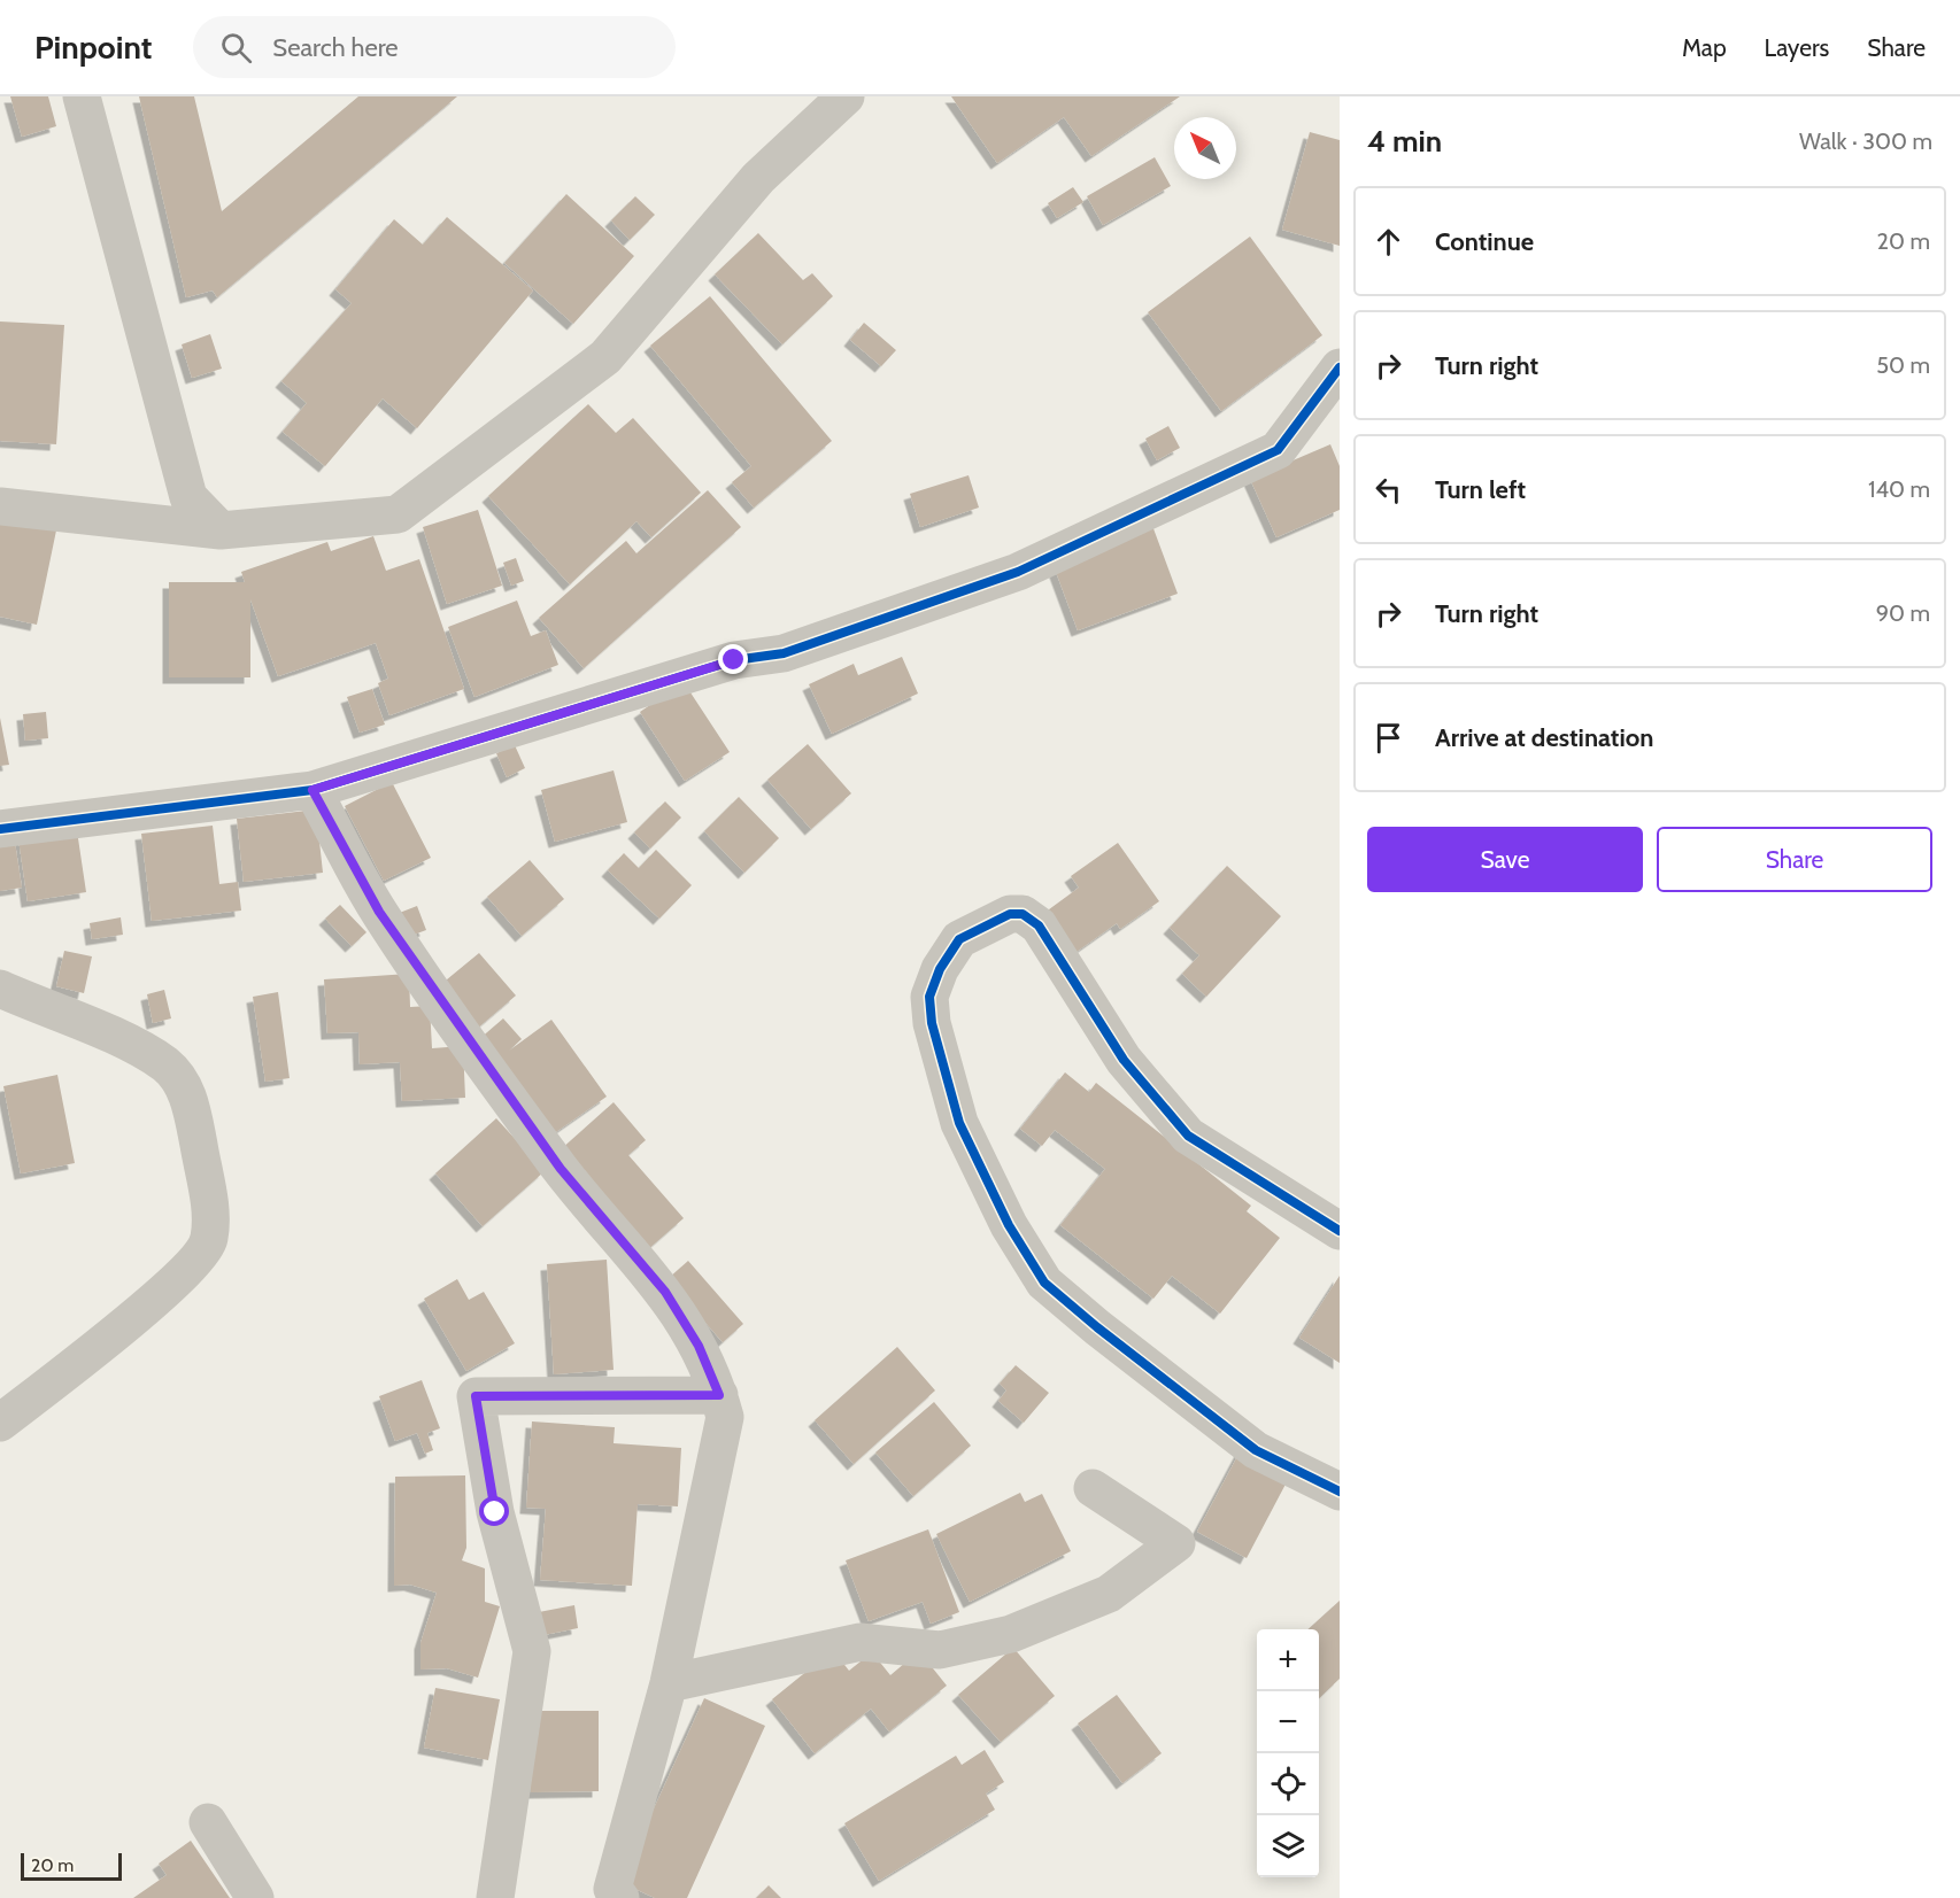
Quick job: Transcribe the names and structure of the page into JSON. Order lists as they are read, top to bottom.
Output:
{
  "scale_bar": "20 m",
  "north": "top left",
  "page": {
    "header": "Pinpoint",
    "search": "Search here",
    "nav": ["Map", "Layers", "Share"],
    "heading": ["4 min", "Walk · 300 m"],
    "list": [
      ["Continue", "20 m"],
      ["Turn right", "50 m"],
      ["Turn left", "140 m"],
      ["Turn right", "90 m"],
      "Arrive at destination"
    ],
    "buttons": ["Save", "Share"],
    "map_buttons": ["+", "−"],
    "scale": "20 m"
  }
}
